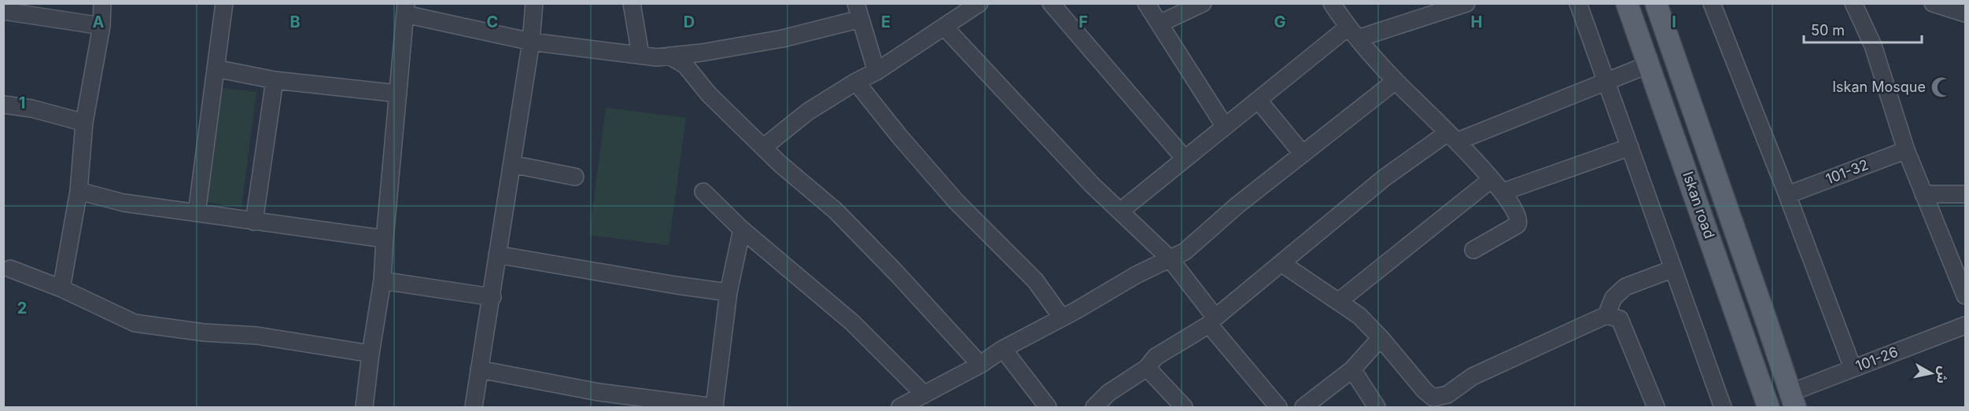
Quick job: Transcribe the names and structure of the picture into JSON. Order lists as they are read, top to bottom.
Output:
{
  "streets": {
    "main road": ["Iskan road"],
    "street": ["101-32", "101-26"]
  },
  "crossings": [
    ["Iskan road", "101-26"]
  ],
  "places": {
    "mosque": ["Iskan Mosque"]
  },
  "scale_bar": "50 m",
  "north": "right",
  "grid": {
    "columns": [
      "A",
      "B",
      "C",
      "D",
      "E",
      "F",
      "G",
      "H",
      "I"
    ],
    "rows": ["1", "2"]
  }
}
